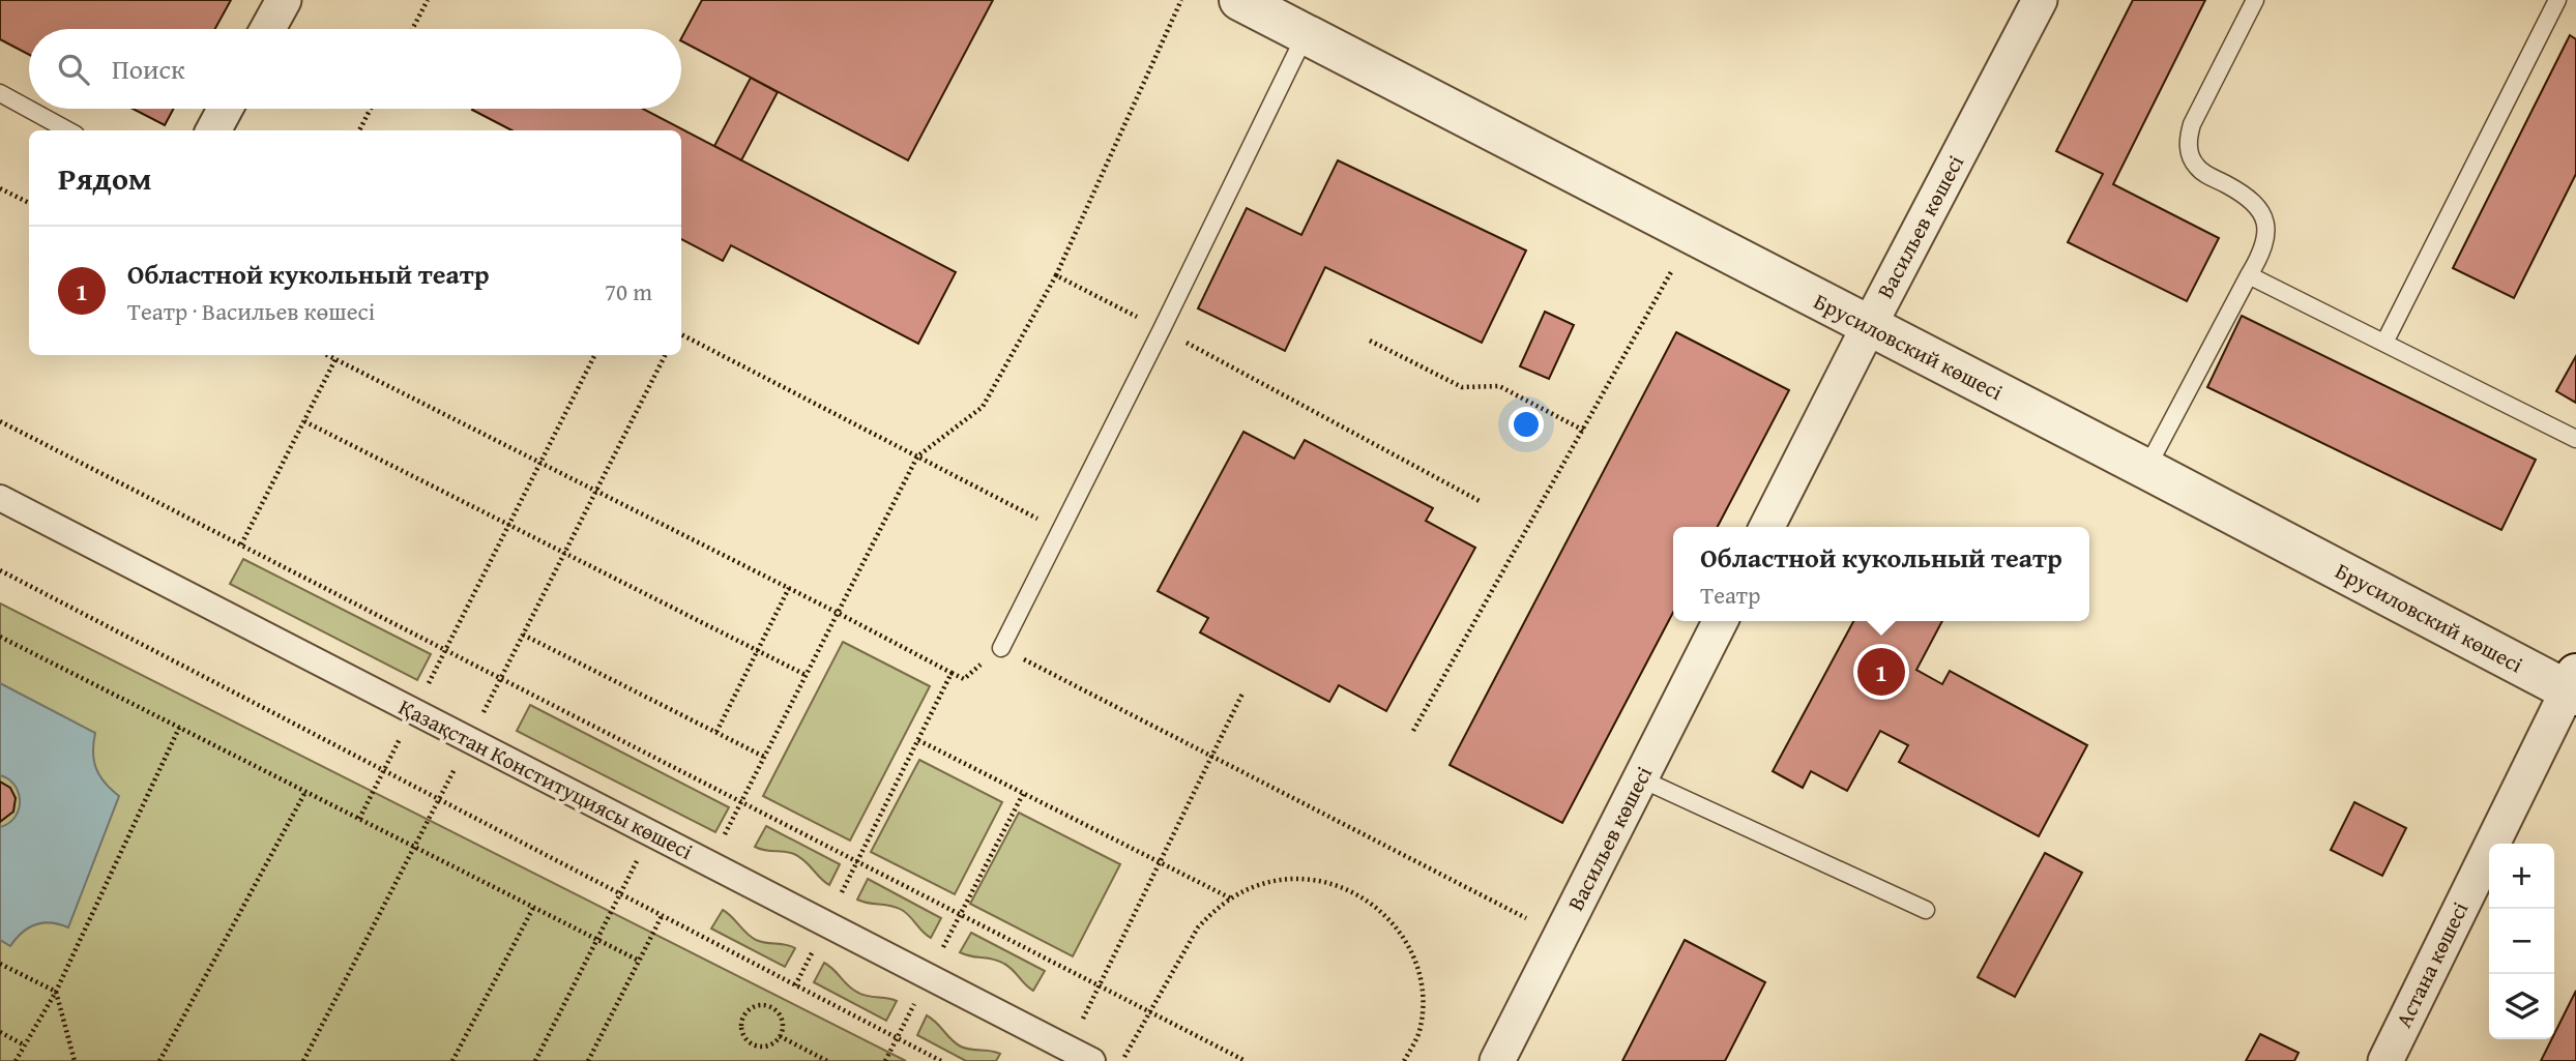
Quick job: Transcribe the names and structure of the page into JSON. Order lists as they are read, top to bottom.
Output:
{
  "streets": {
    "street": [
      "Васильев көшесі",
      "Брусиловский көшесі",
      "Қазақстан Конституциясы көшесі",
      "Астана көшесі"
    ]
  },
  "crossings": [
    ["Васильев көшесі", "Брусиловский көшесі"],
    ["Брусиловский көшесі", "Астана көшесі"]
  ],
  "page": {
    "search": "Поиск",
    "heading": "Рядом",
    "list": [
      {
        "mark": "1",
        "name": "Областной кукольный театр",
        "note": "Театр · Васильев көшесі",
        "value": "70 m"
      }
    ],
    "popup": ["Областной кукольный театр", "Театр"],
    "pins": "1",
    "map_buttons": ["+", "−"]
  }
}
